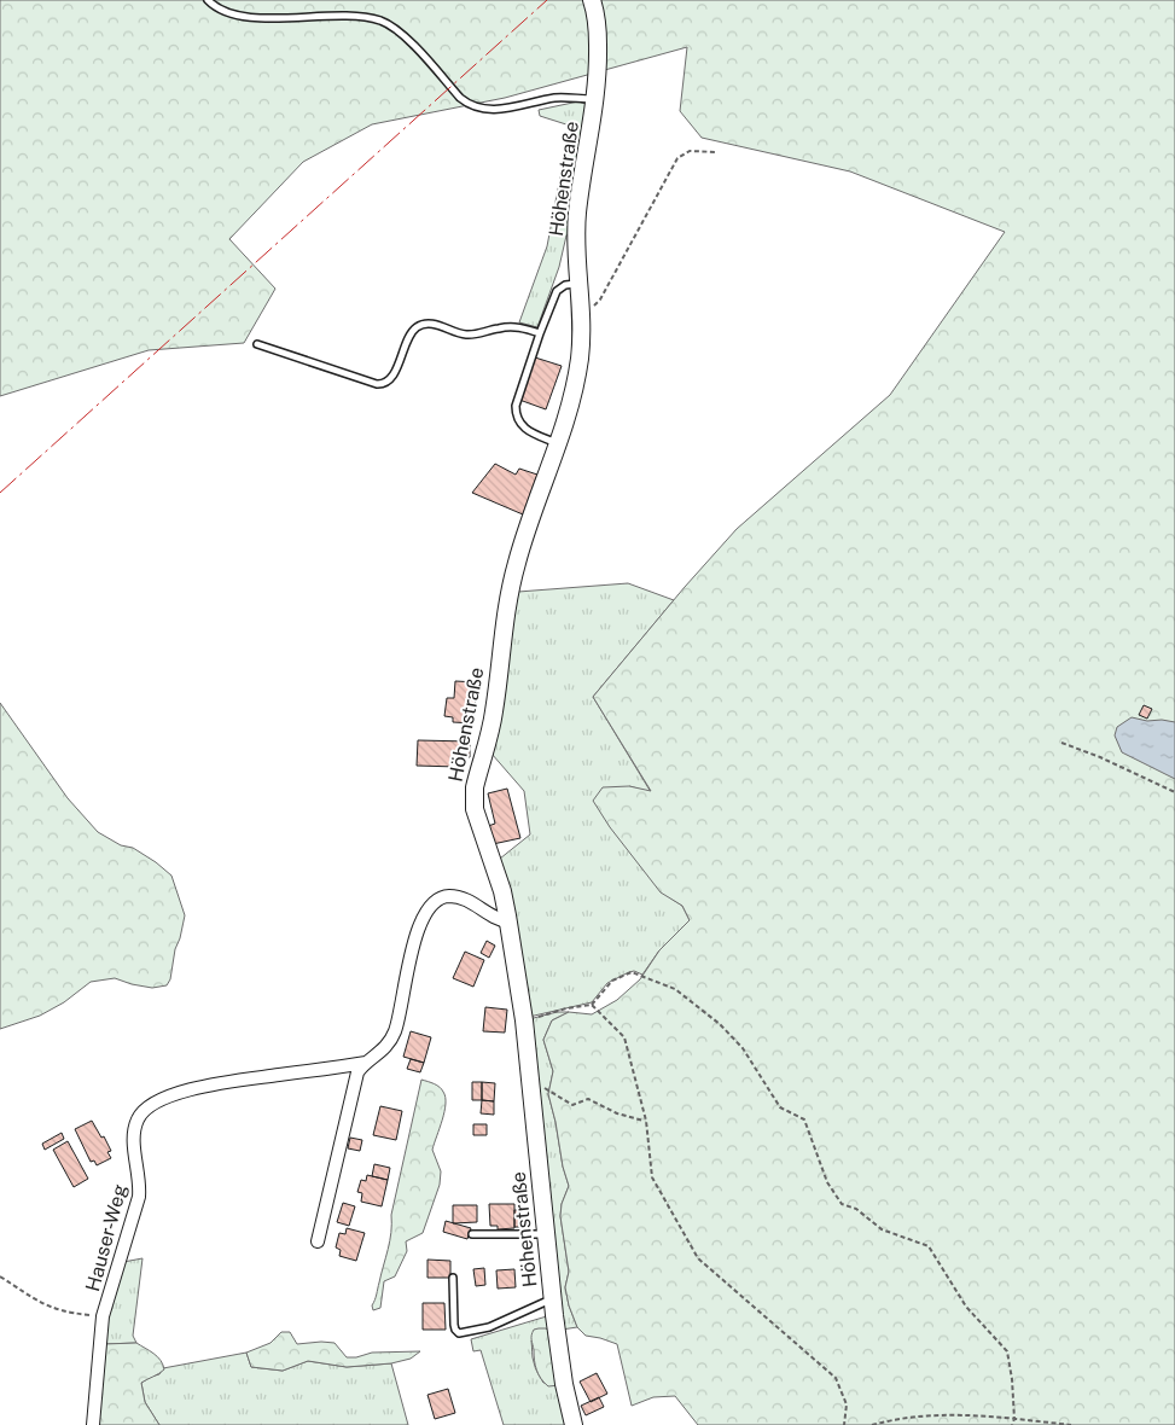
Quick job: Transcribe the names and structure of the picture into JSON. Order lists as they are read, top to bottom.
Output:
{
  "streets": {
    "street": ["Höhenstraße", "Hauser-Weg"]
  }
}
